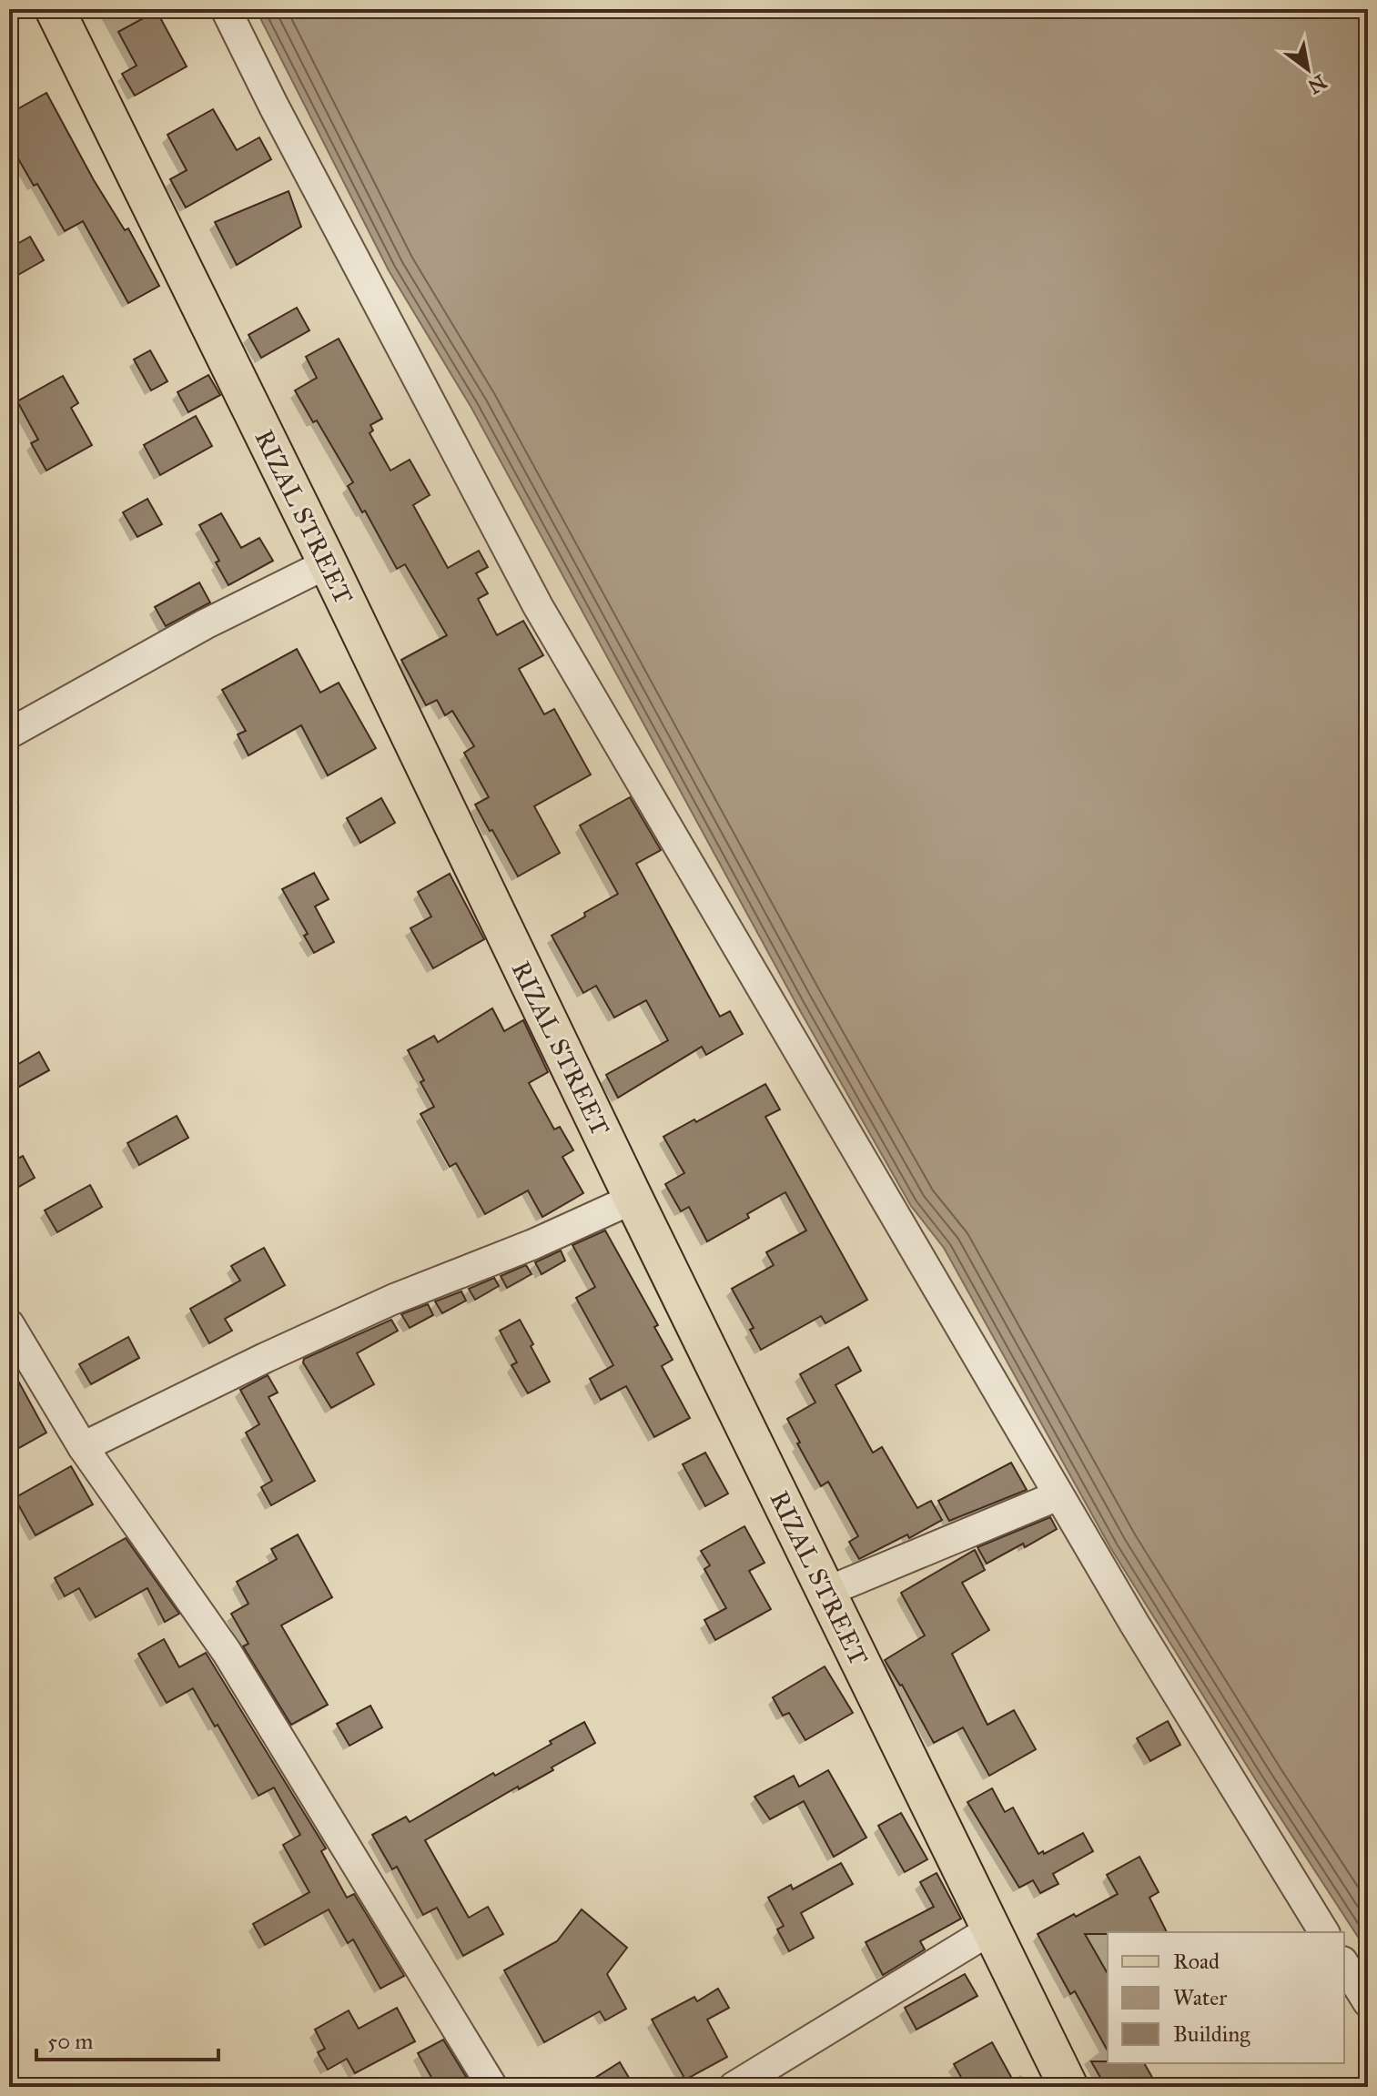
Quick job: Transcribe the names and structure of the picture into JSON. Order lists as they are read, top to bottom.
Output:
{
  "streets": {
    "main road": ["RIZAL STREET"]
  },
  "legend": ["Road", "Water", "Building"],
  "scale_bar": "50 m",
  "north": "bottom right"
}
